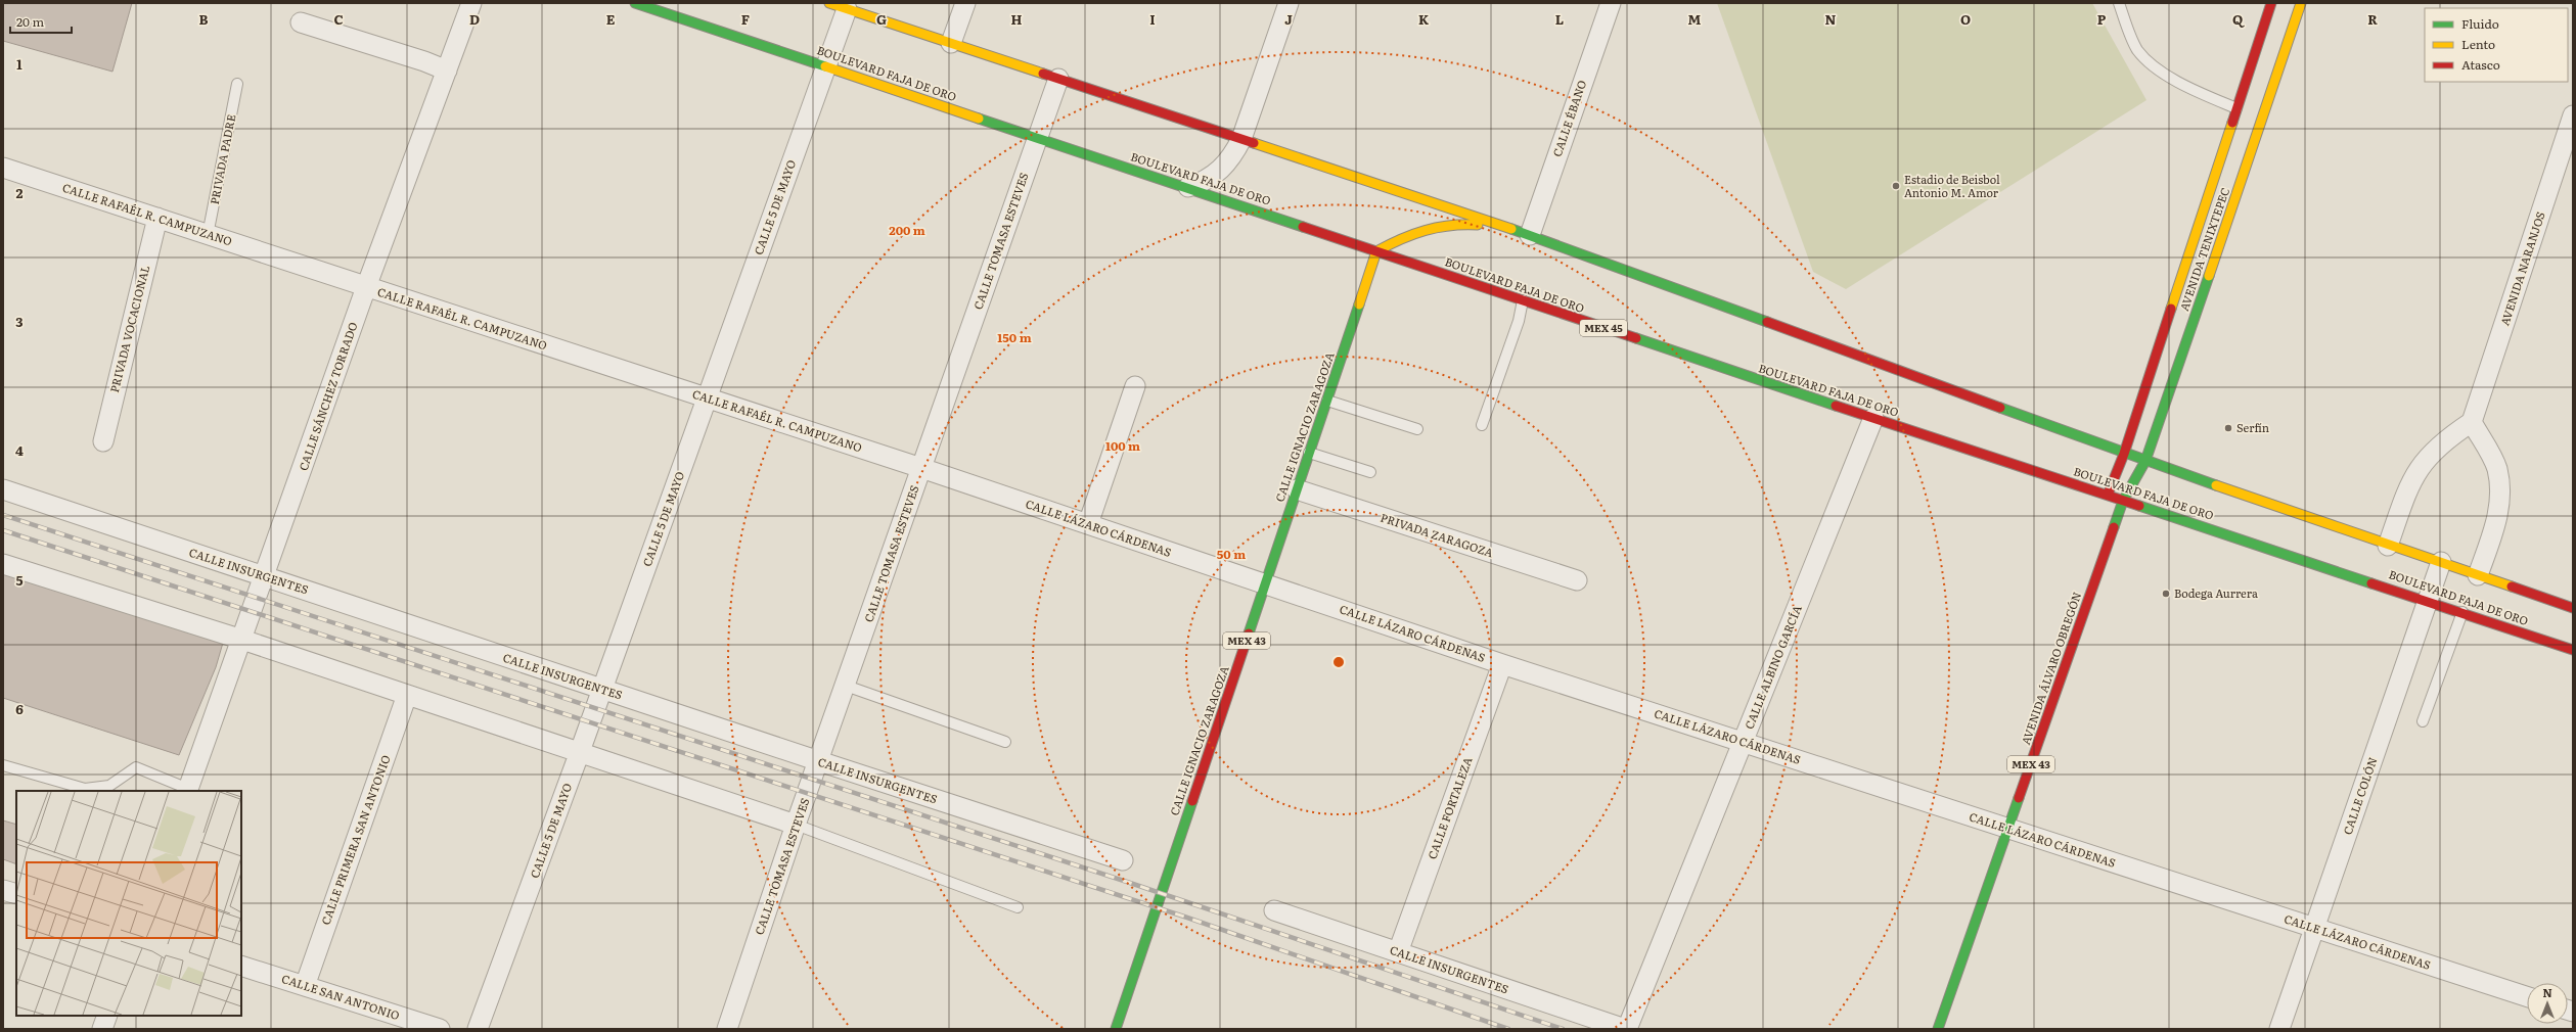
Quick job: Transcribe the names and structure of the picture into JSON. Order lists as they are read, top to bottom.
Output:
{
  "streets": {
    "main road": [
      "BOULEVARD FAJA DE ORO",
      "AVENIDA TENIXTEPEC",
      "MEX 45",
      "CALLE IGNACIO ZARAGOZA",
      "MEX 43",
      "AVENIDA ÁLVARO OBREGÓN"
    ],
    "street": [
      "CALLE ÉBANO",
      "CALLE 5 DE MAYO",
      "CALLE RAFAÉL R. CAMPUZANO",
      "CALLE TOMASA ESTEVES",
      "AVENIDA NARANJOS",
      "PRIVADA VOCACIONAL",
      "CALLE SÁNCHEZ TORRADO",
      "CALLE LÁZARO CÁRDENAS",
      "PRIVADA ZARAGOZA",
      "CALLE INSURGENTES",
      "CALLE ALBINO GARCÍA",
      "CALLE COLÓN",
      "CALLE FORTALEZA",
      "CALLE PRIMERA SAN ANTONIO",
      "CALLE SAN ANTONIO"
    ],
    "lane": ["PRIVADA PADRE"]
  },
  "crossings": [
    ["BOULEVARD FAJA DE ORO", "CALLE 5 DE MAYO"],
    ["BOULEVARD FAJA DE ORO", "CALLE TOMASA ESTEVES"],
    ["BOULEVARD FAJA DE ORO", "AVENIDA TENIXTEPEC"],
    ["BOULEVARD FAJA DE ORO", "CALLE IGNACIO ZARAGOZA"],
    ["BOULEVARD FAJA DE ORO", "CALLE ALBINO GARCÍA"],
    ["BOULEVARD FAJA DE ORO", "AVENIDA ÁLVARO OBREGÓN"],
    ["BOULEVARD FAJA DE ORO", "CALLE COLÓN"],
    ["PRIVADA PADRE", "CALLE RAFAÉL R. CAMPUZANO"],
    ["CALLE 5 DE MAYO", "CALLE RAFAÉL R. CAMPUZANO"],
    ["CALLE 5 DE MAYO", "CALLE INSURGENTES"],
    ["CALLE RAFAÉL R. CAMPUZANO", "CALLE TOMASA ESTEVES"],
    ["CALLE RAFAÉL R. CAMPUZANO", "PRIVADA VOCACIONAL"],
    ["CALLE RAFAÉL R. CAMPUZANO", "CALLE SÁNCHEZ TORRADO"],
    ["CALLE RAFAÉL R. CAMPUZANO", "CALLE LÁZARO CÁRDENAS"],
    ["CALLE TOMASA ESTEVES", "CALLE LÁZARO CÁRDENAS"],
    ["CALLE TOMASA ESTEVES", "CALLE INSURGENTES"],
    ["AVENIDA TENIXTEPEC", "AVENIDA ÁLVARO OBREGÓN"],
    ["CALLE SÁNCHEZ TORRADO", "CALLE INSURGENTES"],
    ["CALLE IGNACIO ZARAGOZA", "CALLE LÁZARO CÁRDENAS"],
    ["CALLE IGNACIO ZARAGOZA", "PRIVADA ZARAGOZA"],
    ["CALLE LÁZARO CÁRDENAS", "CALLE ALBINO GARCÍA"],
    ["CALLE LÁZARO CÁRDENAS", "AVENIDA ÁLVARO OBREGÓN"],
    ["CALLE LÁZARO CÁRDENAS", "CALLE COLÓN"],
    ["CALLE LÁZARO CÁRDENAS", "CALLE FORTALEZA"],
    ["CALLE INSURGENTES", "CALLE ALBINO GARCÍA"],
    ["CALLE INSURGENTES", "CALLE FORTALEZA"],
    ["CALLE PRIMERA SAN ANTONIO", "CALLE SAN ANTONIO"]
  ],
  "places": ["Estadio de Beisbol Antonio M. Amor", "Serfín", "Bodega Aurrera"],
  "legend": ["Fluido", "Lento", "Atasco"],
  "scale_bar": "20 m",
  "north": "top",
  "grid": {
    "columns": [
      "B",
      "C",
      "D",
      "E",
      "F",
      "G",
      "H",
      "I",
      "J",
      "K",
      "L",
      "M",
      "N",
      "O",
      "P",
      "Q",
      "R"
    ],
    "rows": [
      "1",
      "2",
      "3",
      "4",
      "5",
      "6"
    ]
  },
  "rings": [
    "200 m",
    "150 m",
    "100 m",
    "50 m"
  ]
}
